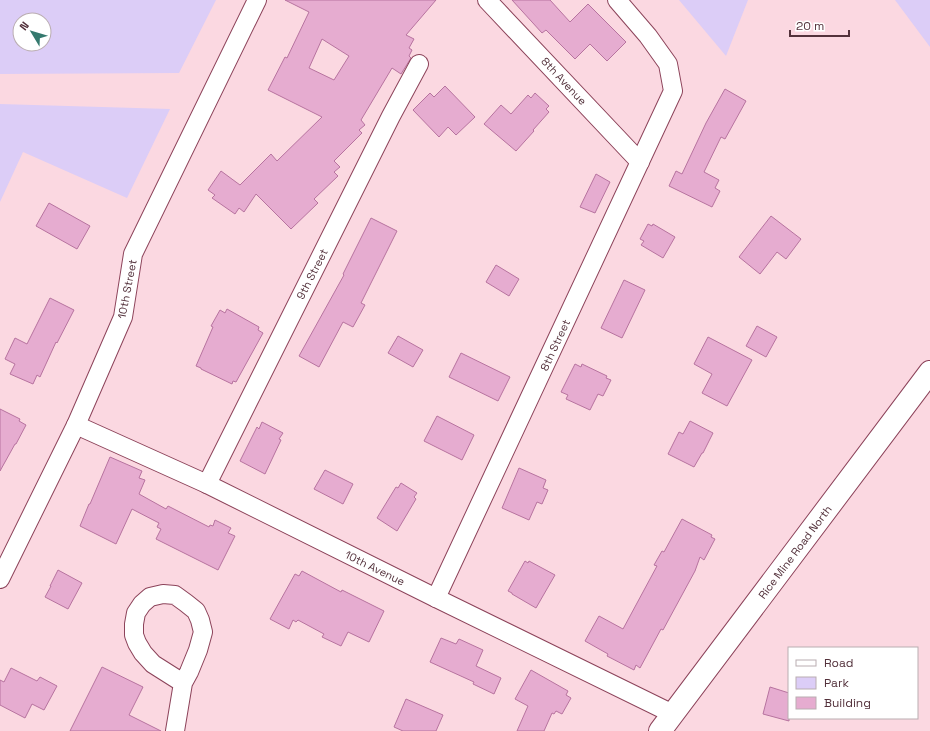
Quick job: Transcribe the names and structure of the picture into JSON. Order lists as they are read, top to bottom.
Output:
{
  "streets": {
    "main road": ["Rice Mine Road North"],
    "street": [
      "8th Avenue",
      "9th Street",
      "10th Street",
      "8th Street",
      "10th Avenue"
    ]
  },
  "crossings": [
    ["8th Avenue", "8th Street"],
    ["9th Street", "10th Avenue"],
    ["10th Street", "10th Avenue"],
    ["8th Street", "10th Avenue"],
    ["Rice Mine Road North", "10th Avenue"]
  ],
  "legend": ["Road", "Park", "Building"],
  "scale_bar": "20 m",
  "north": "top left"
}
